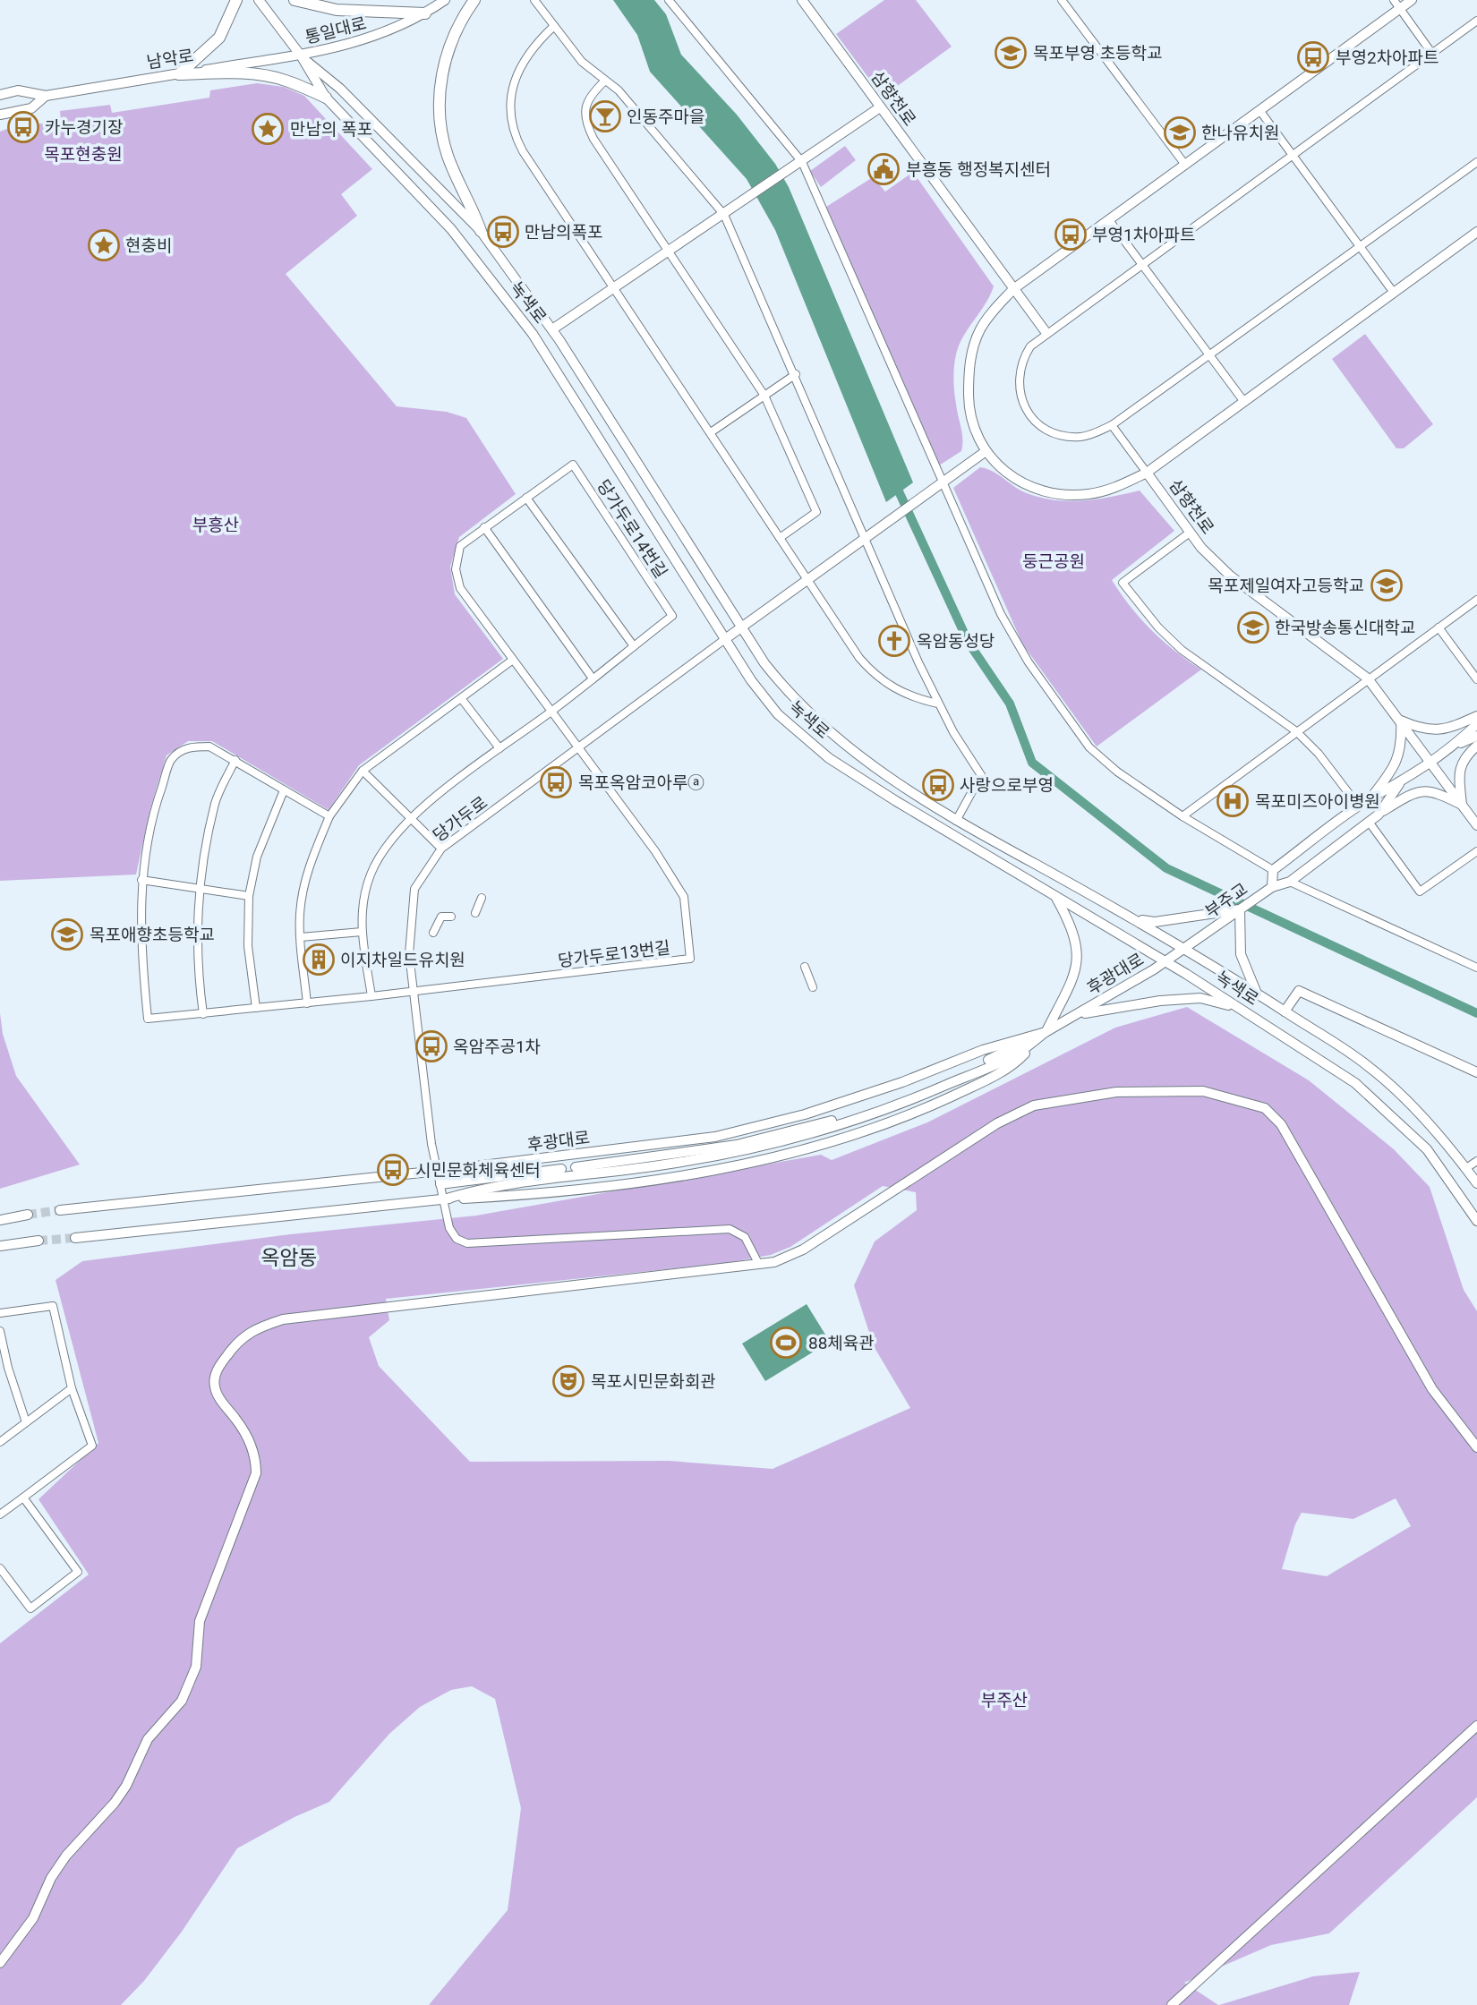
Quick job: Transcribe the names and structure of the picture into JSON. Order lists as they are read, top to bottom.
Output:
{
  "streets": {
    "street": [
      "통일대로",
      "남악로",
      "삼향천로",
      "녹색로",
      "당가두로14번길",
      "당가두로",
      "부주교",
      "당가두로13번길",
      "후광대로"
    ]
  },
  "crossings": [
    ["통일대로", "남악로"],
    ["통일대로", "녹색로"],
    ["남악로", "녹색로"],
    ["녹색로", "당가두로"],
    ["녹색로", "후광대로"],
    ["당가두로", "당가두로13번길"],
    ["당가두로", "후광대로"],
    ["부주교", "후광대로"]
  ],
  "districts": ["옥암동"],
  "parks": [
    "목포현충원",
    "부흥산",
    "둥근공원",
    "부주산"
  ],
  "places": {
    "school or university": [
      "목포부영 초등학교",
      "한나유치원",
      "목포제일여자고등학교",
      "한국방송통신대학교",
      "목포애향초등학교"
    ],
    "bus stop": [
      "부영2차아파트",
      "카누경기장",
      "만남의폭포",
      "부영1차아파트",
      "목포옥암코아루ⓐ",
      "사랑으로부영",
      "옥암주공1차",
      "시민문화체육센터"
    ],
    "bar": ["인동주마을"],
    "place": ["만남의 폭포", "현충비"],
    "public building": ["부흥동 행정복지센터"],
    "church": ["옥암동성당"],
    "hospital": ["목포미즈아이병원"],
    "building": ["이지차일드유치원"],
    "sports": ["88체육관"],
    "theatre": ["목포시민문화회관"]
  }
}
